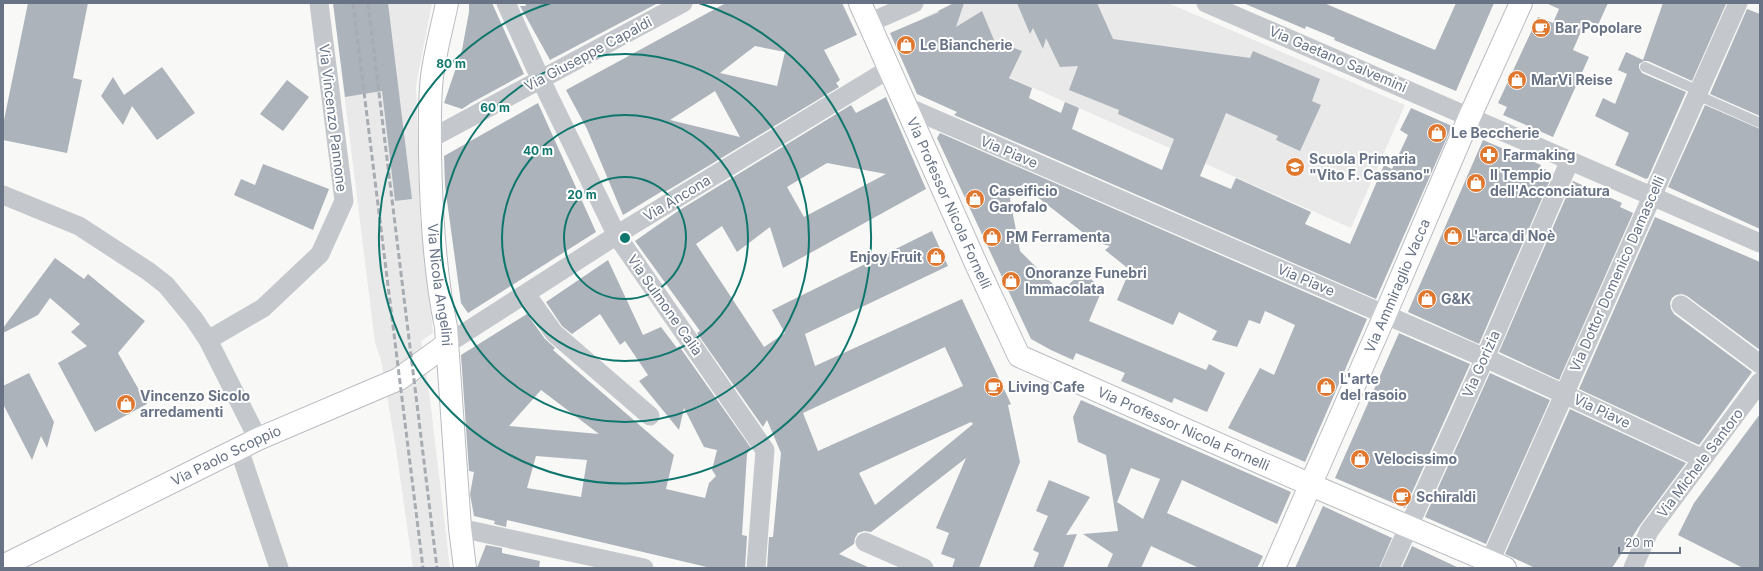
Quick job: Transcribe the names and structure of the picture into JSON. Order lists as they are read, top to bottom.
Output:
{
  "streets": {
    "street": [
      "Via Giuseppe Capaldi",
      "Via Gaetano Salvemini",
      "Via Vincenzo Pannone",
      "Via Piave",
      "Via Ancona",
      "Via Professor Nicola Fornelli",
      "Via Dottor Domenico Damascelli",
      "Via Nicola Angelini",
      "Via Ammiraglio Vacca",
      "Via Sulmone Calia",
      "Via Gorizia",
      "Via Paolo Scoppio",
      "Via Michele Santoro"
    ]
  },
  "crossings": [
    ["Via Giuseppe Capaldi", "Via Nicola Angelini"],
    ["Via Giuseppe Capaldi", "Via Sulmone Calia"],
    ["Via Gaetano Salvemini", "Via Dottor Domenico Damascelli"],
    ["Via Gaetano Salvemini", "Via Ammiraglio Vacca"],
    ["Via Gaetano Salvemini", "Via Gorizia"],
    ["Via Piave", "Via Professor Nicola Fornelli"],
    ["Via Piave", "Via Dottor Domenico Damascelli"],
    ["Via Piave", "Via Ammiraglio Vacca"],
    ["Via Piave", "Via Gorizia"],
    ["Via Piave", "Via Michele Santoro"],
    ["Via Ancona", "Via Professor Nicola Fornelli"],
    ["Via Ancona", "Via Nicola Angelini"],
    ["Via Ancona", "Via Sulmone Calia"],
    ["Via Ancona", "Via Paolo Scoppio"],
    ["Via Professor Nicola Fornelli", "Via Dottor Domenico Damascelli"],
    ["Via Professor Nicola Fornelli", "Via Ammiraglio Vacca"],
    ["Via Professor Nicola Fornelli", "Via Gorizia"],
    ["Via Nicola Angelini", "Via Paolo Scoppio"]
  ],
  "places": {
    "cafe": ["Bar Popolare", "Living Cafe", "Schiraldi"],
    "shop": [
      "Le Biancherie",
      "MarVi Reise",
      "Le Beccherie",
      "Il Tempio dell'Acconciatura",
      "Caseificio Garofalo",
      "L'arca di Noè",
      "PM Ferramenta",
      "Enjoy Fruit",
      "Onoranze Funebri Immacolata",
      "G&K",
      "L'arte del rasoio",
      "Vincenzo Sicolo arredamenti",
      "Velocissimo"
    ],
    "pharmacy": ["Farmaking"],
    "school or university": ["Scuola Primaria \"Vito F. Cassano\""]
  },
  "scale_bar": "20 m",
  "rings": [
    "80 m",
    "60 m",
    "40 m",
    "20 m"
  ]
}
